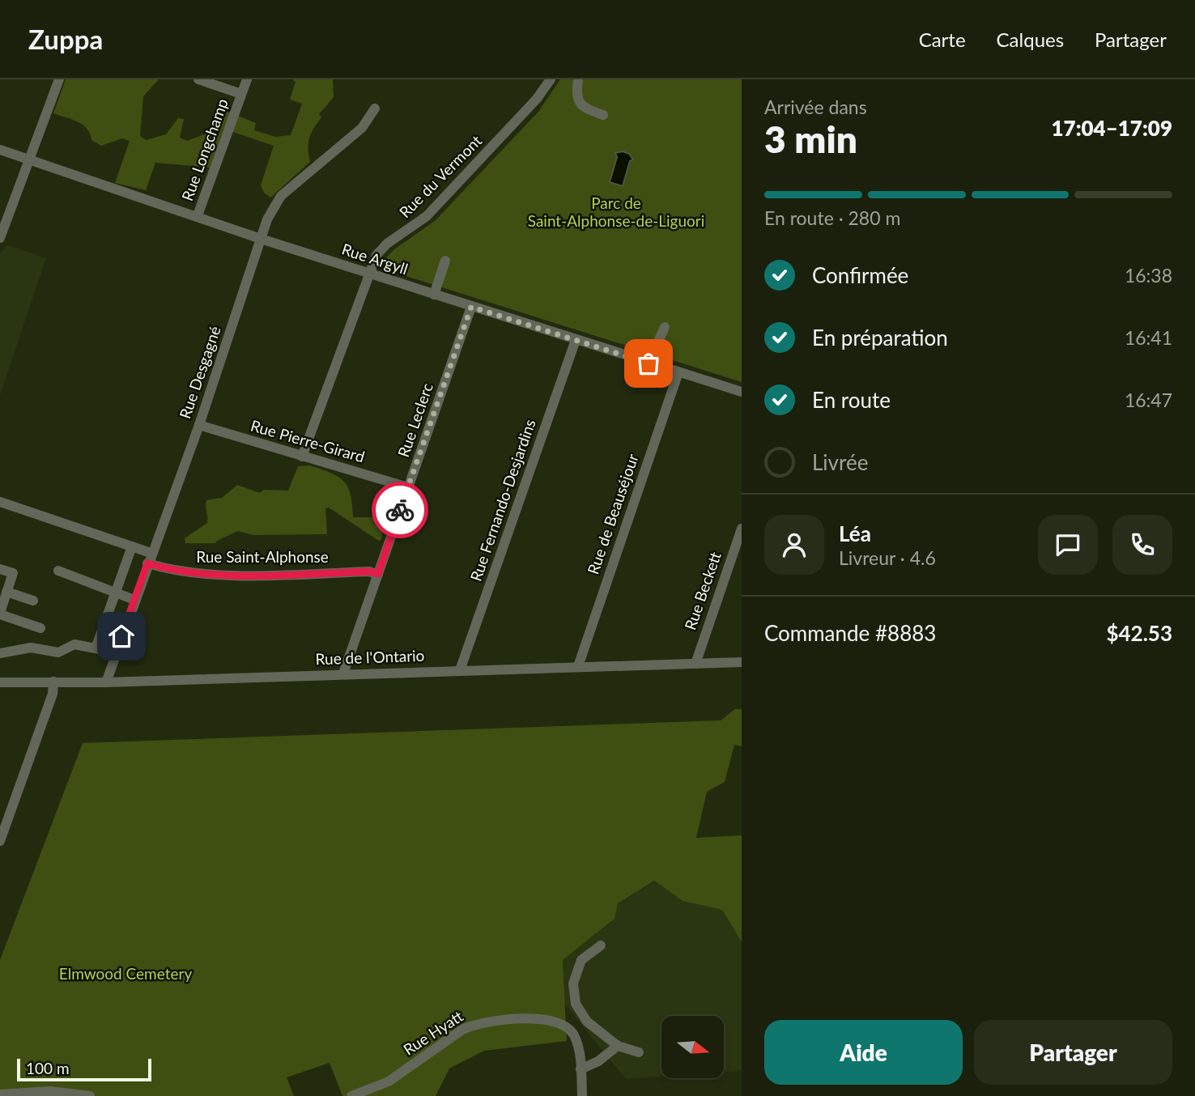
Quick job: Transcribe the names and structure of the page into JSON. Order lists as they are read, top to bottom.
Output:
{
  "streets": {
    "street": [
      "Rue Longchamp",
      "Rue du Vermont",
      "Rue Argyll",
      "Rue Desgagné",
      "Rue Leclerc",
      "Rue Pierre-Girard",
      "Rue Fernando-Desjardins",
      "Rue de Beauséjour",
      "Rue Saint-Alphonse",
      "Rue Beckett",
      "Rue de l'Ontario",
      "Rue Hyatt"
    ]
  },
  "crossings": [
    ["Rue Longchamp", "Rue Argyll"],
    ["Rue du Vermont", "Rue Argyll"],
    ["Rue du Vermont", "Rue Pierre-Girard"],
    ["Rue Argyll", "Rue Desgagné"],
    ["Rue Argyll", "Rue Leclerc"],
    ["Rue Argyll", "Rue Fernando-Desjardins"],
    ["Rue Argyll", "Rue de Beauséjour"],
    ["Rue Desgagné", "Rue Pierre-Girard"],
    ["Rue Desgagné", "Rue Saint-Alphonse"],
    ["Rue Desgagné", "Rue de l'Ontario"],
    ["Rue Leclerc", "Rue Pierre-Girard"],
    ["Rue Leclerc", "Rue Saint-Alphonse"],
    ["Rue Leclerc", "Rue de l'Ontario"],
    ["Rue Fernando-Desjardins", "Rue de l'Ontario"],
    ["Rue de Beauséjour", "Rue de l'Ontario"],
    ["Rue Beckett", "Rue de l'Ontario"]
  ],
  "parks": ["Parc de Saint-Alphonse-de-Liguori", "Elmwood Cemetery"],
  "scale_bar": "100 m",
  "north": "right",
  "page": {
    "header": "Zuppa",
    "nav": ["Carte", "Calques", "Partager"],
    "heading": ["3 min", "Arrivée dans", "17:04–17:09"],
    "panel": [
      "Léa",
      "Livreur · 4.6",
      "Commande #8883",
      "$42.53"
    ],
    "bar": "En route · 280 m",
    "list": [
      ["Confirmée", "16:38"],
      ["En préparation", "16:41"],
      ["En route", "16:47"],
      "Livrée"
    ],
    "buttons": ["Aide", "Partager"],
    "scale": "100 m"
  }
}
